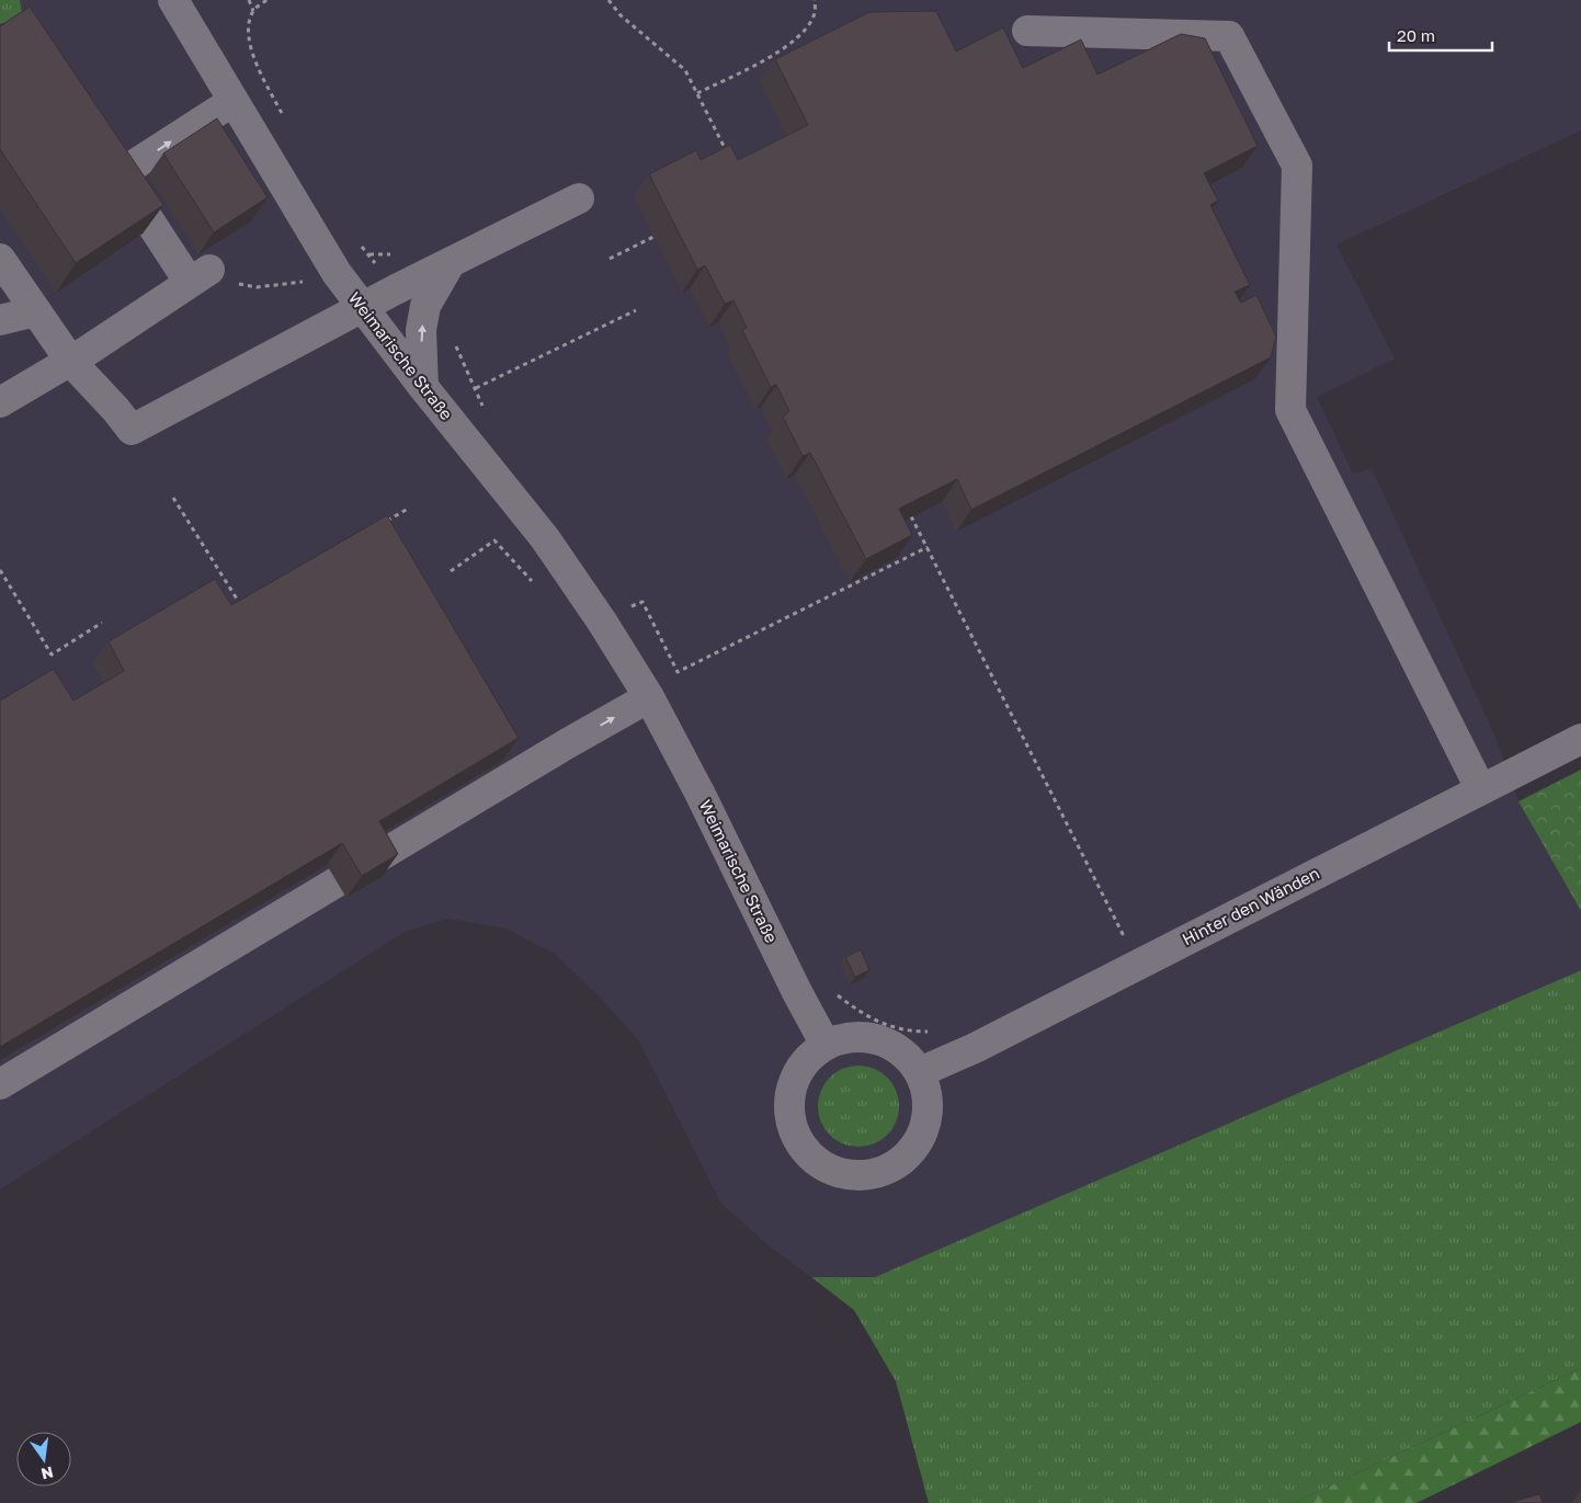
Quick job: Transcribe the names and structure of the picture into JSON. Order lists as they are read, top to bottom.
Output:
{
  "streets": {
    "street": ["Weimarische Straße", "Hinter den Wänden"]
  },
  "crossings": [
    ["Weimarische Straße", "Hinter den Wänden"]
  ],
  "scale_bar": "20 m",
  "north": "bottom"
}
